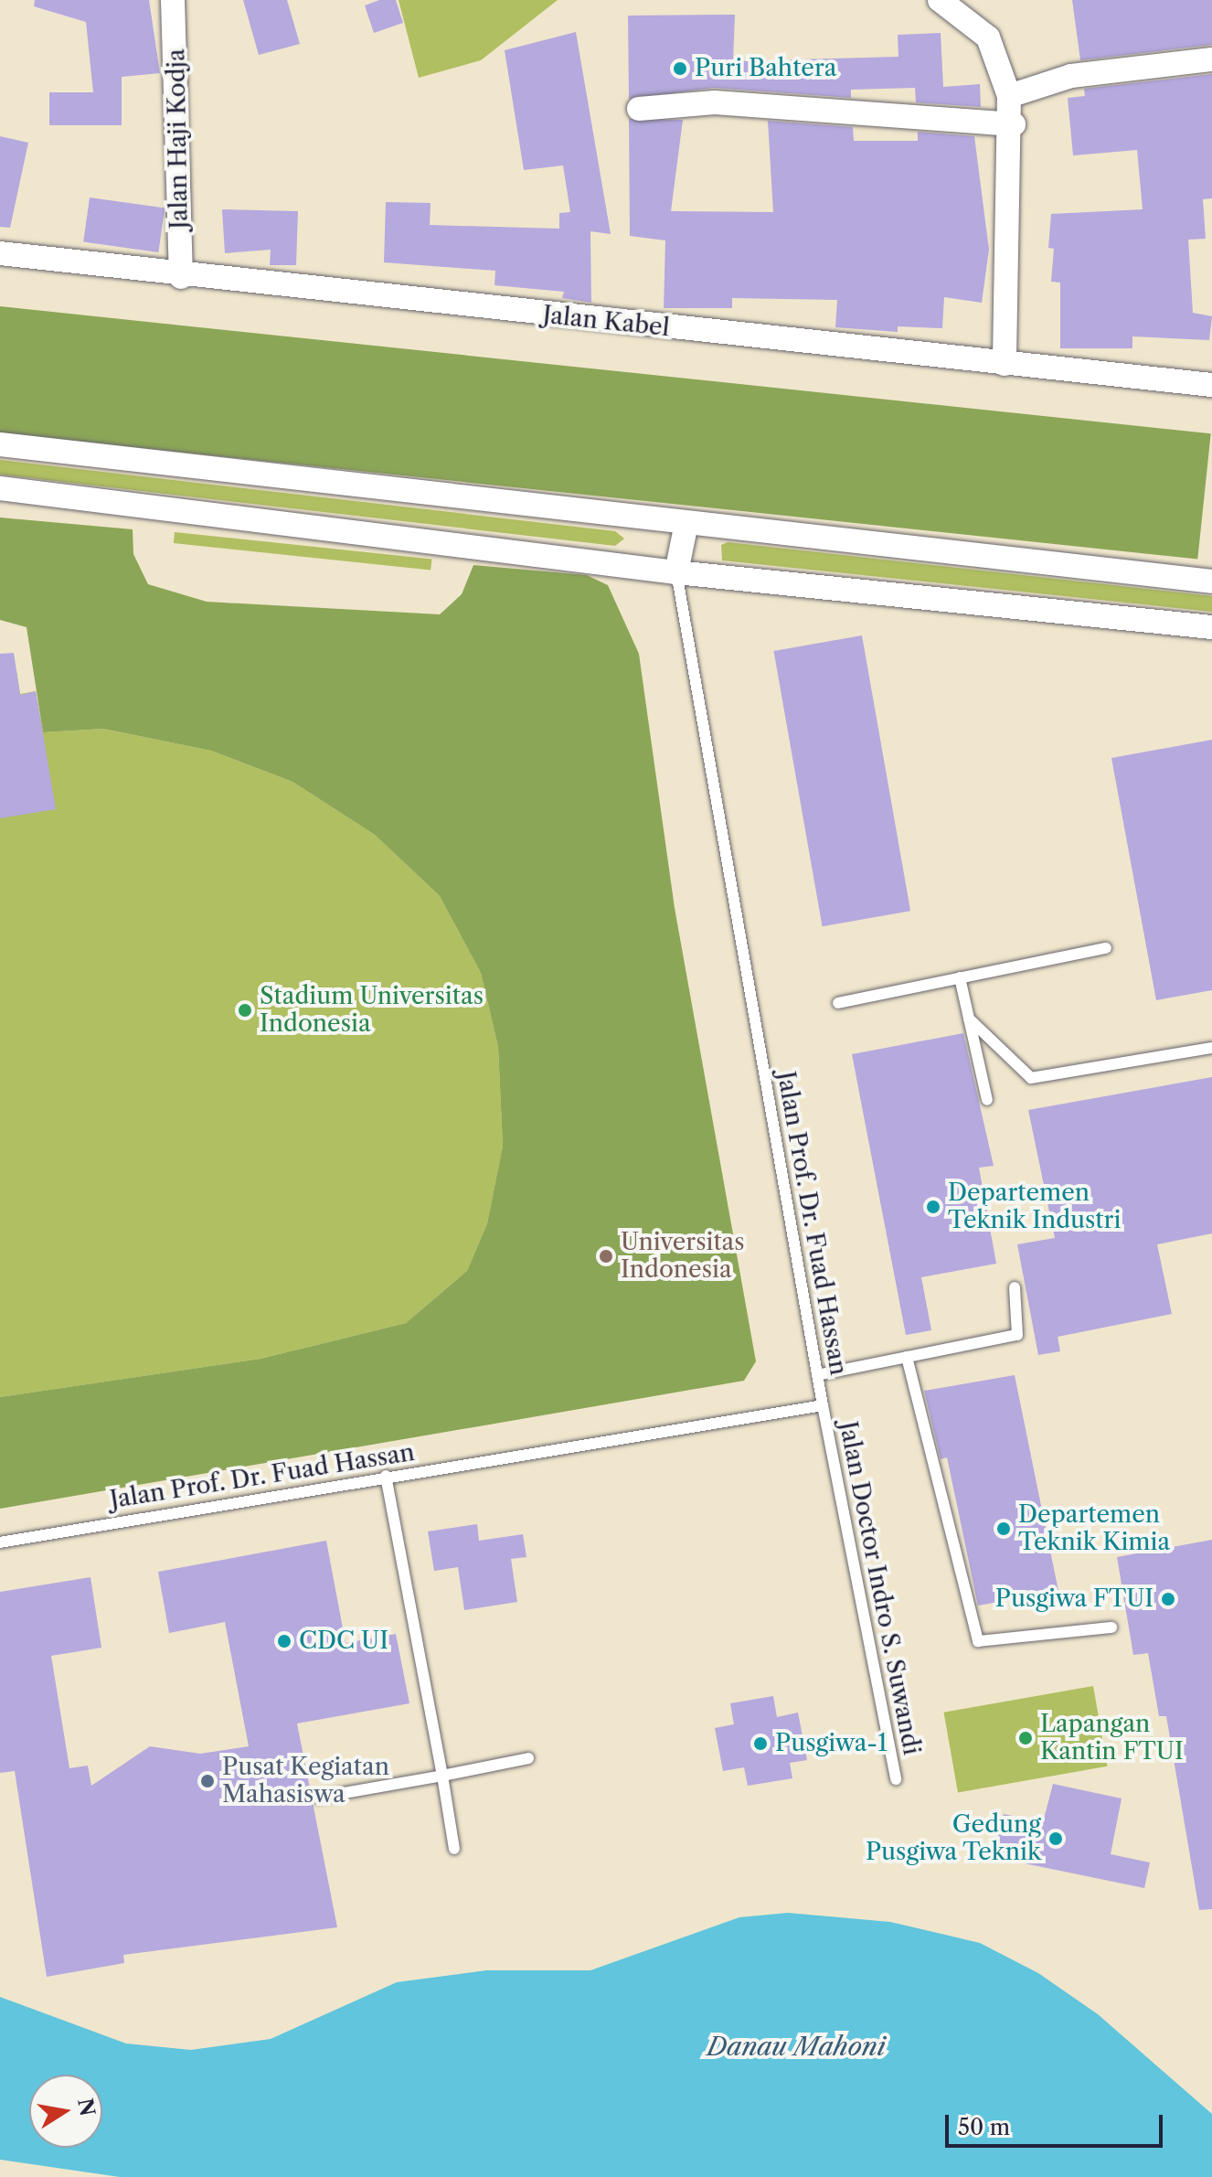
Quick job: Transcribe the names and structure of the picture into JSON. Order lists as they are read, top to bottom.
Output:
{
  "streets": {
    "street": ["Jalan Haji Kodja", "Jalan Kabel"],
    "lane": ["Jalan Prof. Dr. Fuad Hassan", "Jalan Doctor Indro S. Suwandi"]
  },
  "crossings": [
    ["Jalan Haji Kodja", "Jalan Kabel"],
    ["Jalan Prof. Dr. Fuad Hassan", "Jalan Doctor Indro S. Suwandi"]
  ],
  "water": ["Danau Mahoni"],
  "places": [
    "Puri Bahtera",
    "Stadium Universitas Indonesia",
    "Departemen Teknik Industri",
    "Universitas Indonesia",
    "Departemen Teknik Kimia",
    "Pusgiwa FTUI",
    "CDC UI",
    "Lapangan Kantin FTUI",
    "Pusgiwa-1",
    "Pusat Kegiatan Mahasiswa",
    "Gedung Pusgiwa Teknik"
  ],
  "scale_bar": "50 m",
  "north": "right"
}
